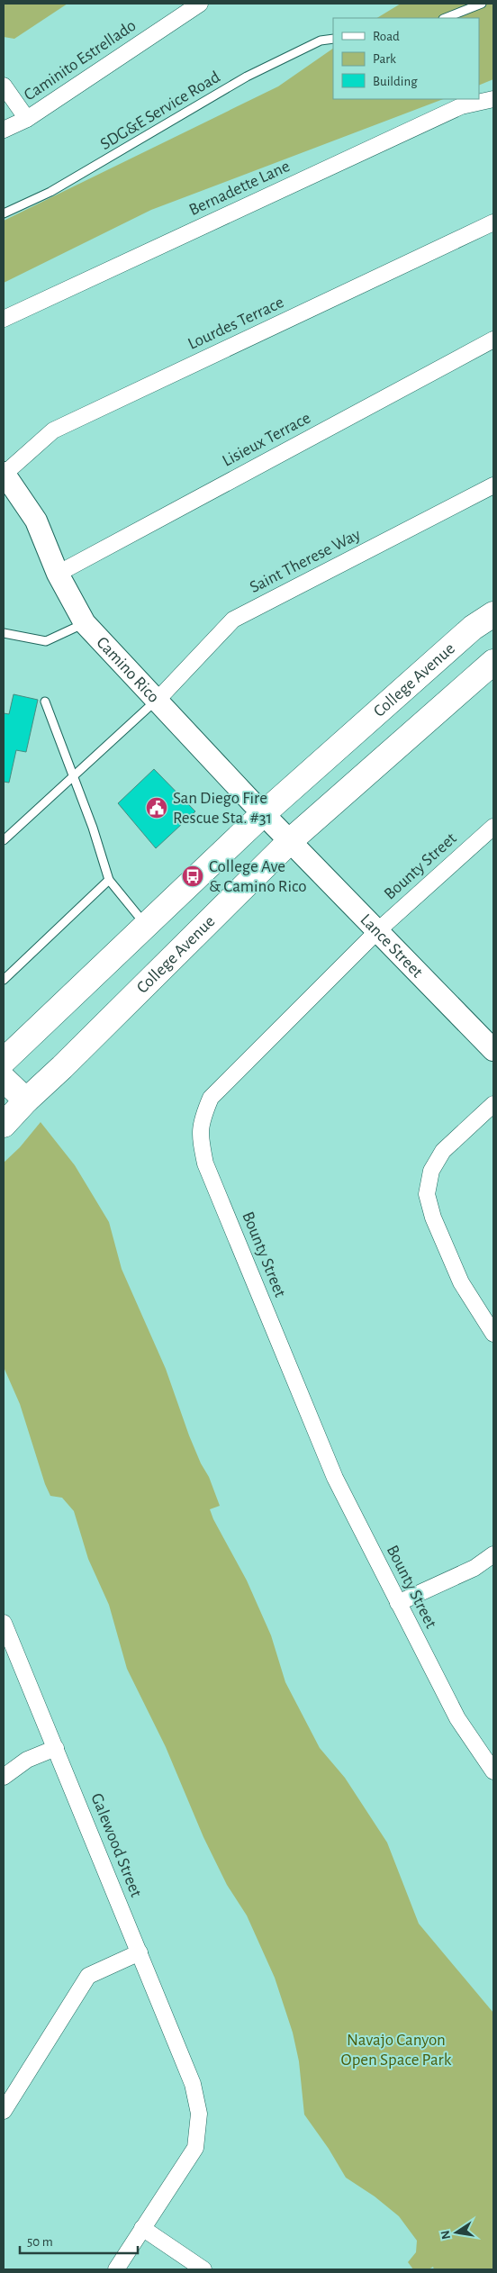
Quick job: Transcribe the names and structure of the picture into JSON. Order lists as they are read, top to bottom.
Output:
{
  "streets": {
    "main road": ["College Avenue"],
    "street": [
      "Caminito Estrellado",
      "Bernadette Lane",
      "Lourdes Terrace",
      "Lisieux Terrace",
      "Saint Therese Way",
      "Camino Rico",
      "Bounty Street",
      "Lance Street",
      "Galewood Street"
    ],
    "lane": ["SDG&E Service Road"]
  },
  "crossings": [
    ["Lourdes Terrace", "Camino Rico"],
    ["Lisieux Terrace", "Camino Rico"],
    ["Saint Therese Way", "Camino Rico"],
    ["Camino Rico", "College Avenue"],
    ["Camino Rico", "Lance Street"],
    ["College Avenue", "Lance Street"],
    ["Bounty Street", "Lance Street"]
  ],
  "parks": ["Navajo Canyon Open Space Park"],
  "places": {
    "public building": ["San Diego Fire Rescue Sta. #31"],
    "bus stop": ["College Ave & Camino Rico"]
  },
  "legend": ["Road", "Park", "Building"],
  "scale_bar": "50 m",
  "north": "left"
}
